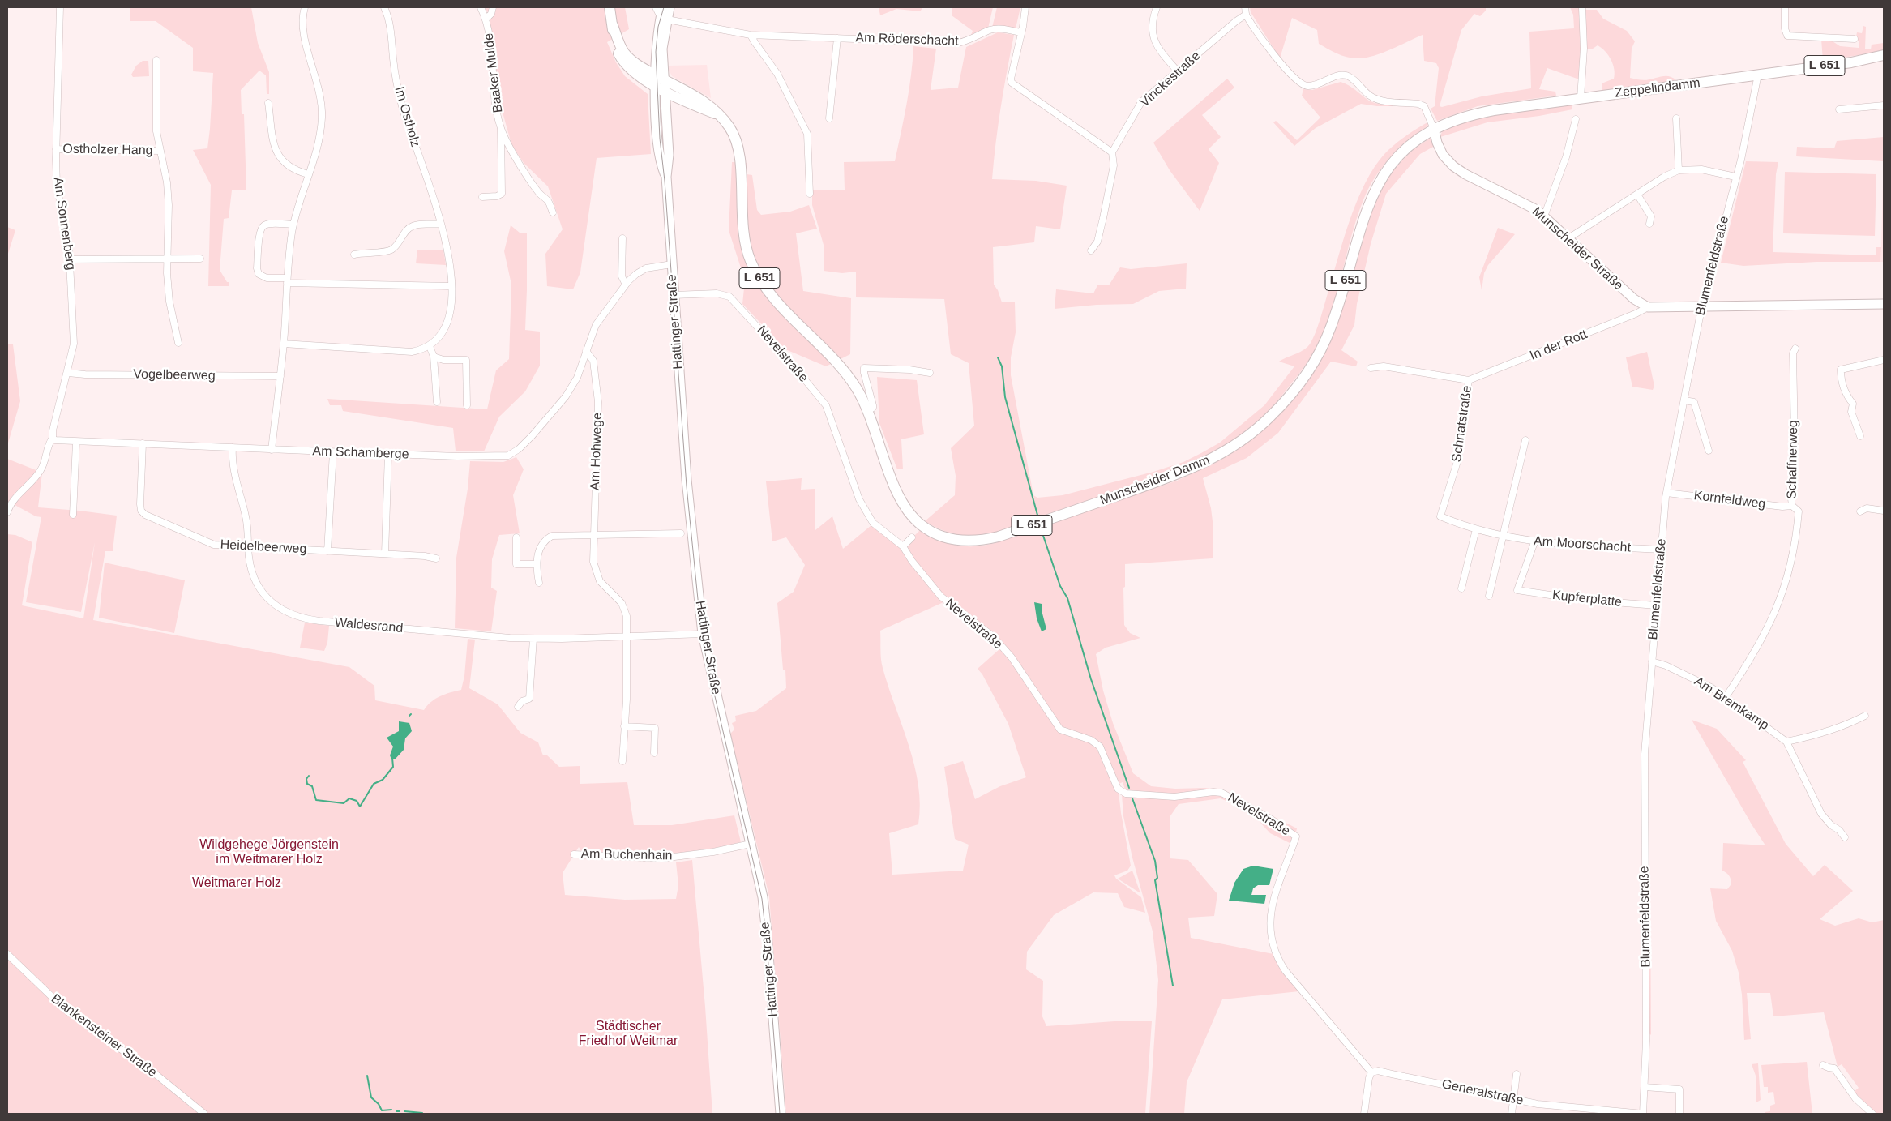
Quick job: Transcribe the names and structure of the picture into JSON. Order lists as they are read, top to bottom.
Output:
{
  "streets": {
    "main road": [
      "L 651",
      "Zeppelindamm",
      "Munscheider Straße",
      "Hattinger Straße",
      "Munscheider Damm"
    ],
    "street": [
      "Am Röderschacht",
      "Baaker Mulde",
      "Vinckestraße",
      "Im Ostholz",
      "Ostholzer Hang",
      "Am Sonnenberg",
      "Blumenfeldstraße",
      "In der Rott",
      "Nevelstraße",
      "Vogelbeerweg",
      "Schnatstraße",
      "Am Hohwege",
      "Am Schamberge",
      "Schaffnerweg",
      "Kornfeldweg",
      "Am Moorschacht",
      "Heidelbeerweg",
      "Kupferplatte",
      "Waldesrand",
      "Am Bremkamp",
      "Am Buchenhain",
      "Blankensteiner Straße",
      "Generalstraße"
    ]
  },
  "crossings": [
    ["Am Röderschacht", "Hattinger Straße"],
    ["L 651", "Hattinger Straße"],
    ["L 651", "Munscheider Damm"],
    ["Vinckestraße", "Munscheider Straße"],
    ["Zeppelindamm", "Munscheider Straße"],
    ["Zeppelindamm", "Blumenfeldstraße"],
    ["Zeppelindamm", "Munscheider Damm"],
    ["Ostholzer Hang", "Am Sonnenberg"],
    ["Am Sonnenberg", "Vogelbeerweg"],
    ["Munscheider Straße", "In der Rott"],
    ["Munscheider Straße", "Munscheider Damm"],
    ["Blumenfeldstraße", "Kornfeldweg"],
    ["Blumenfeldstraße", "Am Moorschacht"],
    ["Blumenfeldstraße", "Kupferplatte"],
    ["Blumenfeldstraße", "Am Bremkamp"],
    ["Blumenfeldstraße", "Generalstraße"],
    ["Hattinger Straße", "Nevelstraße"],
    ["Hattinger Straße", "Am Schamberge"],
    ["Hattinger Straße", "Munscheider Damm"],
    ["Hattinger Straße", "Waldesrand"],
    ["Hattinger Straße", "Am Buchenhain"],
    ["In der Rott", "Schnatstraße"],
    ["Nevelstraße", "Generalstraße"],
    ["Schnatstraße", "Am Moorschacht"],
    ["Am Hohwege", "Am Schamberge"],
    ["Am Hohwege", "Waldesrand"],
    ["Am Schamberge", "Heidelbeerweg"],
    ["Am Schamberge", "Waldesrand"],
    ["Schaffnerweg", "Kornfeldweg"],
    ["Schaffnerweg", "Am Bremkamp"],
    ["Am Moorschacht", "Kupferplatte"],
    ["Heidelbeerweg", "Waldesrand"]
  ],
  "parks": ["Wildgehege Jörgenstein im Weitmarer Holz", "Weitmarer Holz", "Städtischer Friedhof Weitmar"]
}
